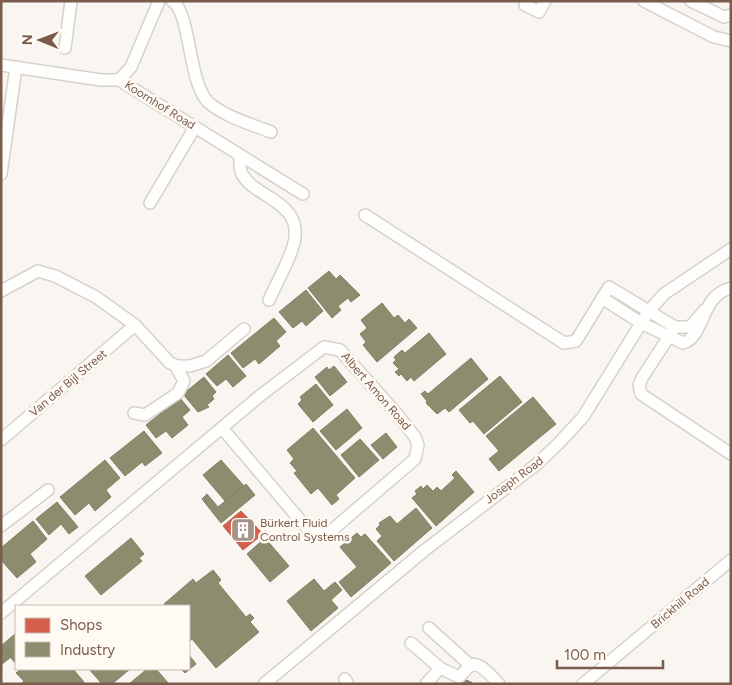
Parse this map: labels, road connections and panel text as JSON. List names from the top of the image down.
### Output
{
  "streets": {
    "street": [
      "Koornhof Road",
      "Van der Bijl Street",
      "Albert Amon Road",
      "Joseph Road",
      "Brickhill Road"
    ]
  },
  "places": {
    "building": ["Bürkert Fluid Control Systems"]
  },
  "legend": ["Shops", "Industry"],
  "scale_bar": "100 m",
  "north": "left"
}
